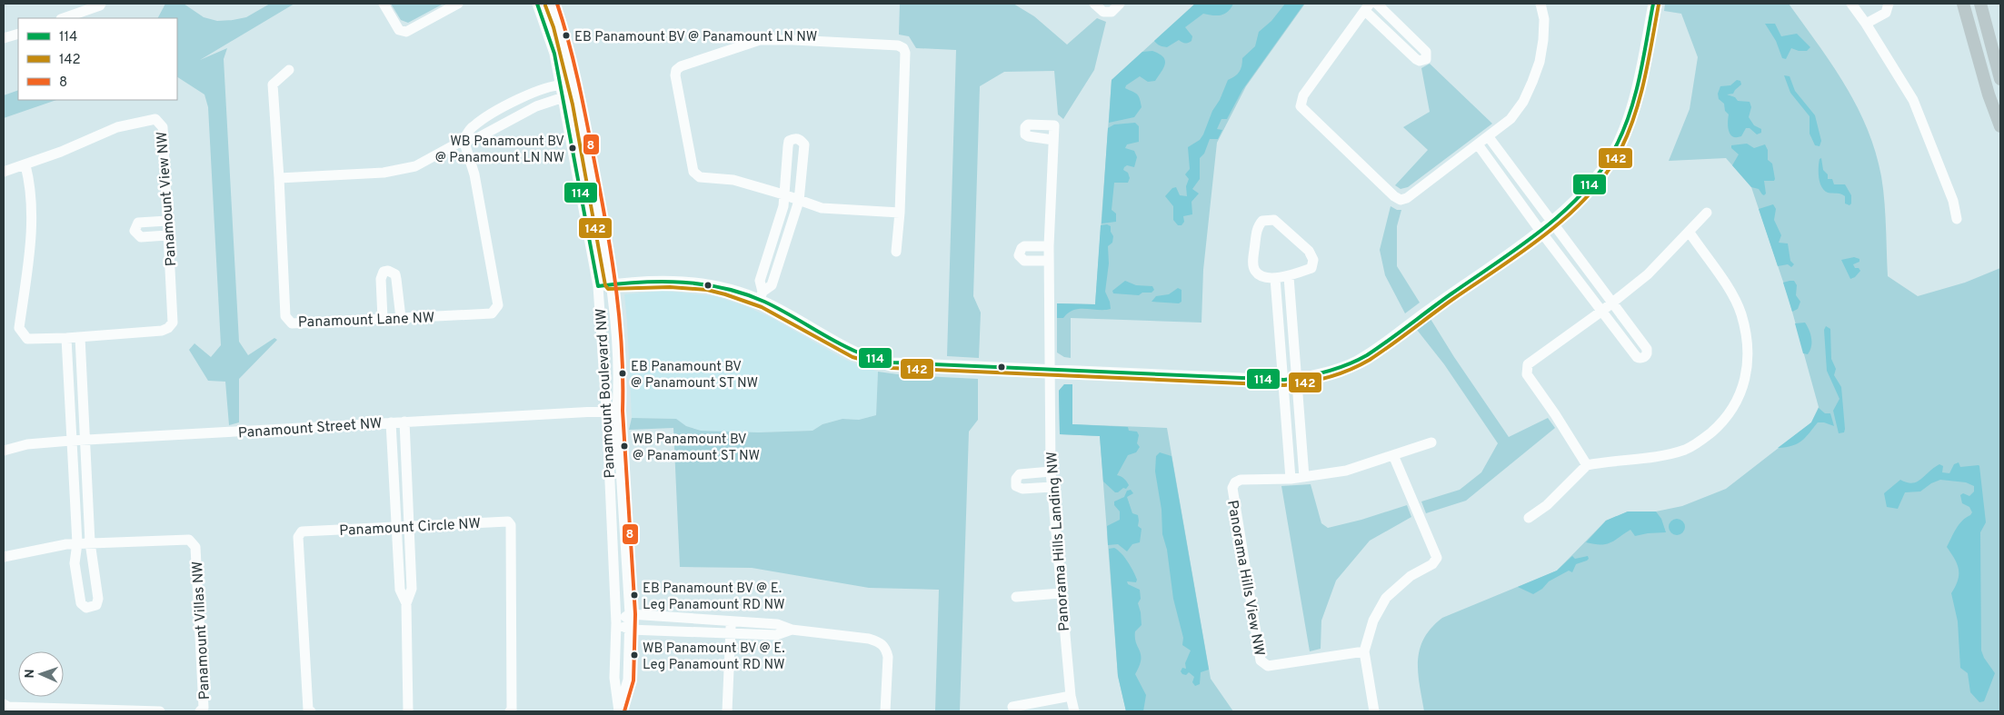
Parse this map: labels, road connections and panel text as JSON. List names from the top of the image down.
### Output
{
  "streets": {
    "street": [
      "Panamount View NW",
      "Panamount Lane NW",
      "Panamount Boulevard NW",
      "Panamount Street NW",
      "Panamount Circle NW",
      "Panorama Hills Landing NW",
      "Panorama Hills View NW",
      "Panamount Villas NW"
    ]
  },
  "crossings": [
    ["Panamount Boulevard NW", "Panamount Street NW"]
  ],
  "places": [
    "EB Panamount BV @ Panamount LN NW",
    "WB Panamount BV @ Panamount LN NW",
    "EB Panamount BV @ Panamount ST NW",
    "WB Panamount BV @ Panamount ST NW",
    "EB Panamount BV @ E. Leg Panamount RD NW",
    "WB Panamount BV @ E. Leg Panamount RD NW"
  ],
  "lines": ["transit line 114", "transit line 8", "transit line 142"],
  "legend": ["114", "142", "8"],
  "north": "left"
}
